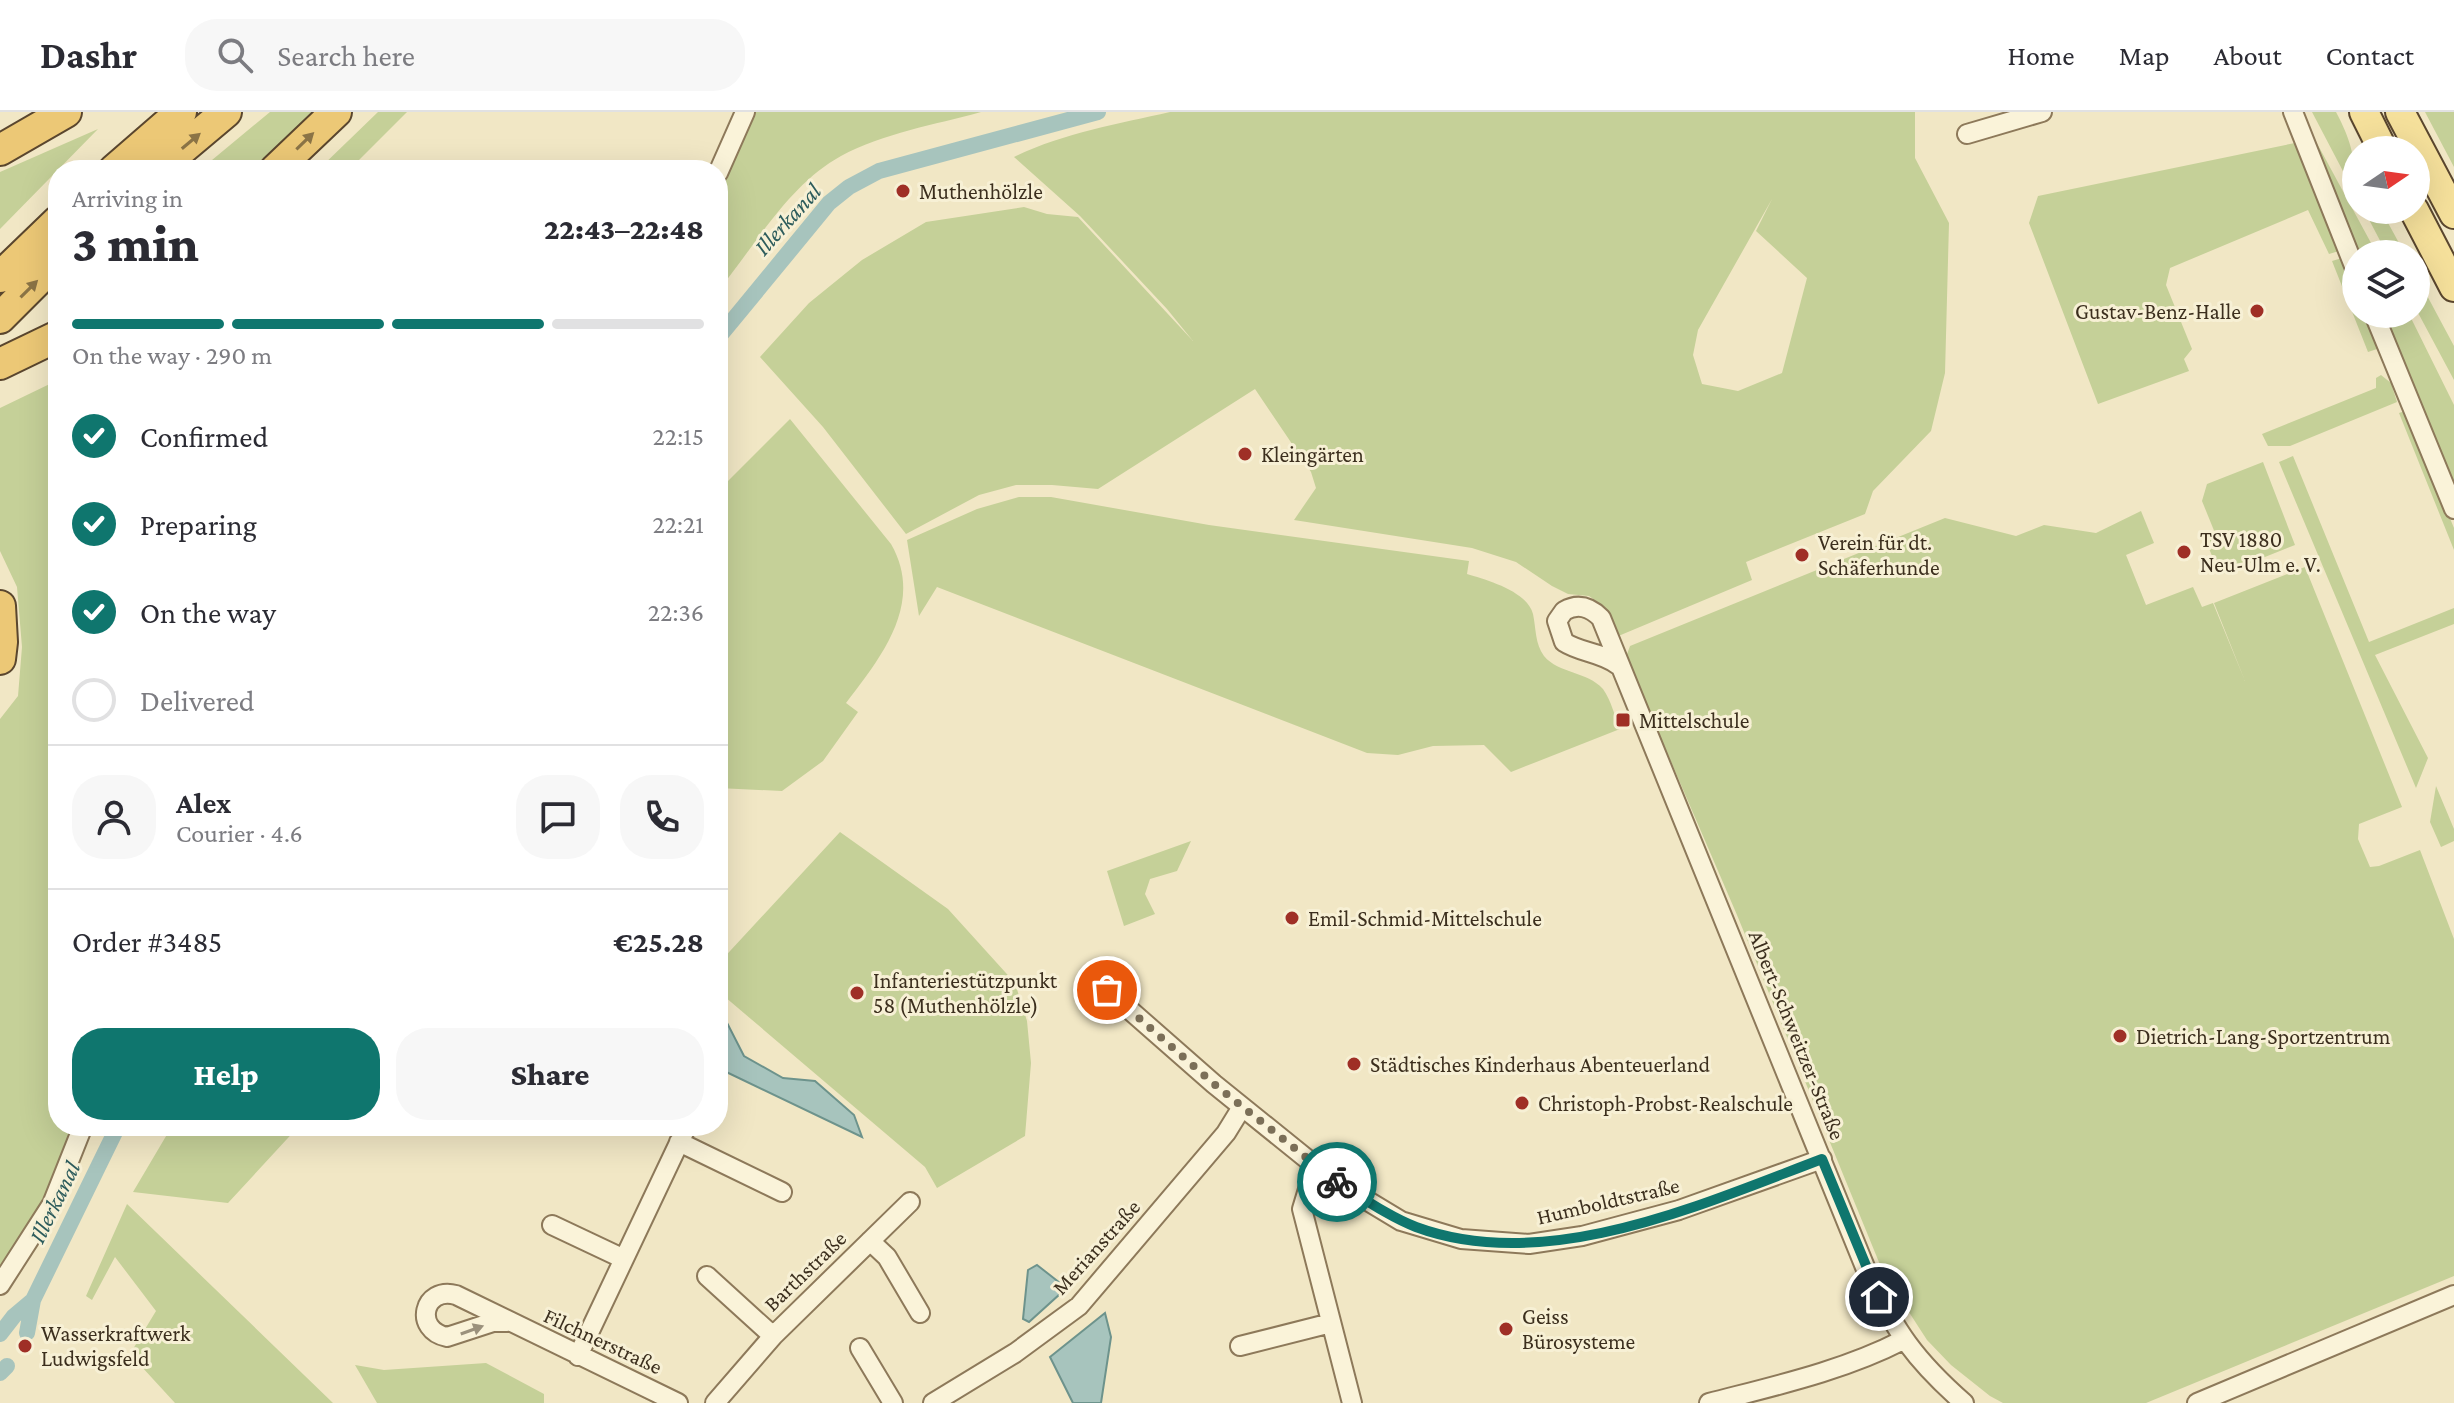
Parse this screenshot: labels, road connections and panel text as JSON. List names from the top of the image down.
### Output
{
  "streets": {
    "street": [
      "Albert-Schweitzer-Straße",
      "Humboldtstraße",
      "Merianstraße",
      "Barthstraße",
      "Filchnerstraße"
    ]
  },
  "crossings": [
    ["Albert-Schweitzer-Straße", "Humboldtstraße"],
    ["Humboldtstraße", "Merianstraße"]
  ],
  "water": ["Illerkanal"],
  "places": {
    "other": [
      "Muthenhölzle",
      "Gustav-Benz-Halle",
      "Kleingärten",
      "TSV 1880 Neu-Ulm e. V.",
      "Verein für dt. Schäferhunde",
      "Emil-Schmid-Mittelschule",
      "Infanteriestützpunkt 58 (Muthenhölzle)",
      "Dietrich-Lang-Sportzentrum",
      "Städtisches Kinderhaus Abenteuerland",
      "Christoph-Probst-Realschule",
      "Geiss Bürosysteme",
      "Wasserkraftwerk Ludwigsfeld"
    ],
    "transit": ["Mittelschule"]
  },
  "north": "right",
  "page": {
    "header": "Dashr",
    "search": "Search here",
    "nav": [
      "Home",
      "Map",
      "About",
      "Contact"
    ],
    "heading": ["3 min", "Arriving in", "22:43–22:48"],
    "panel": [
      "Alex",
      "Courier · 4.6",
      "Order #3485",
      "€25.28"
    ],
    "bar": "On the way · 290 m",
    "list": [
      ["Confirmed", "22:15"],
      ["Preparing", "22:21"],
      ["On the way", "22:36"],
      "Delivered"
    ],
    "buttons": ["Help", "Share"]
  }
}
